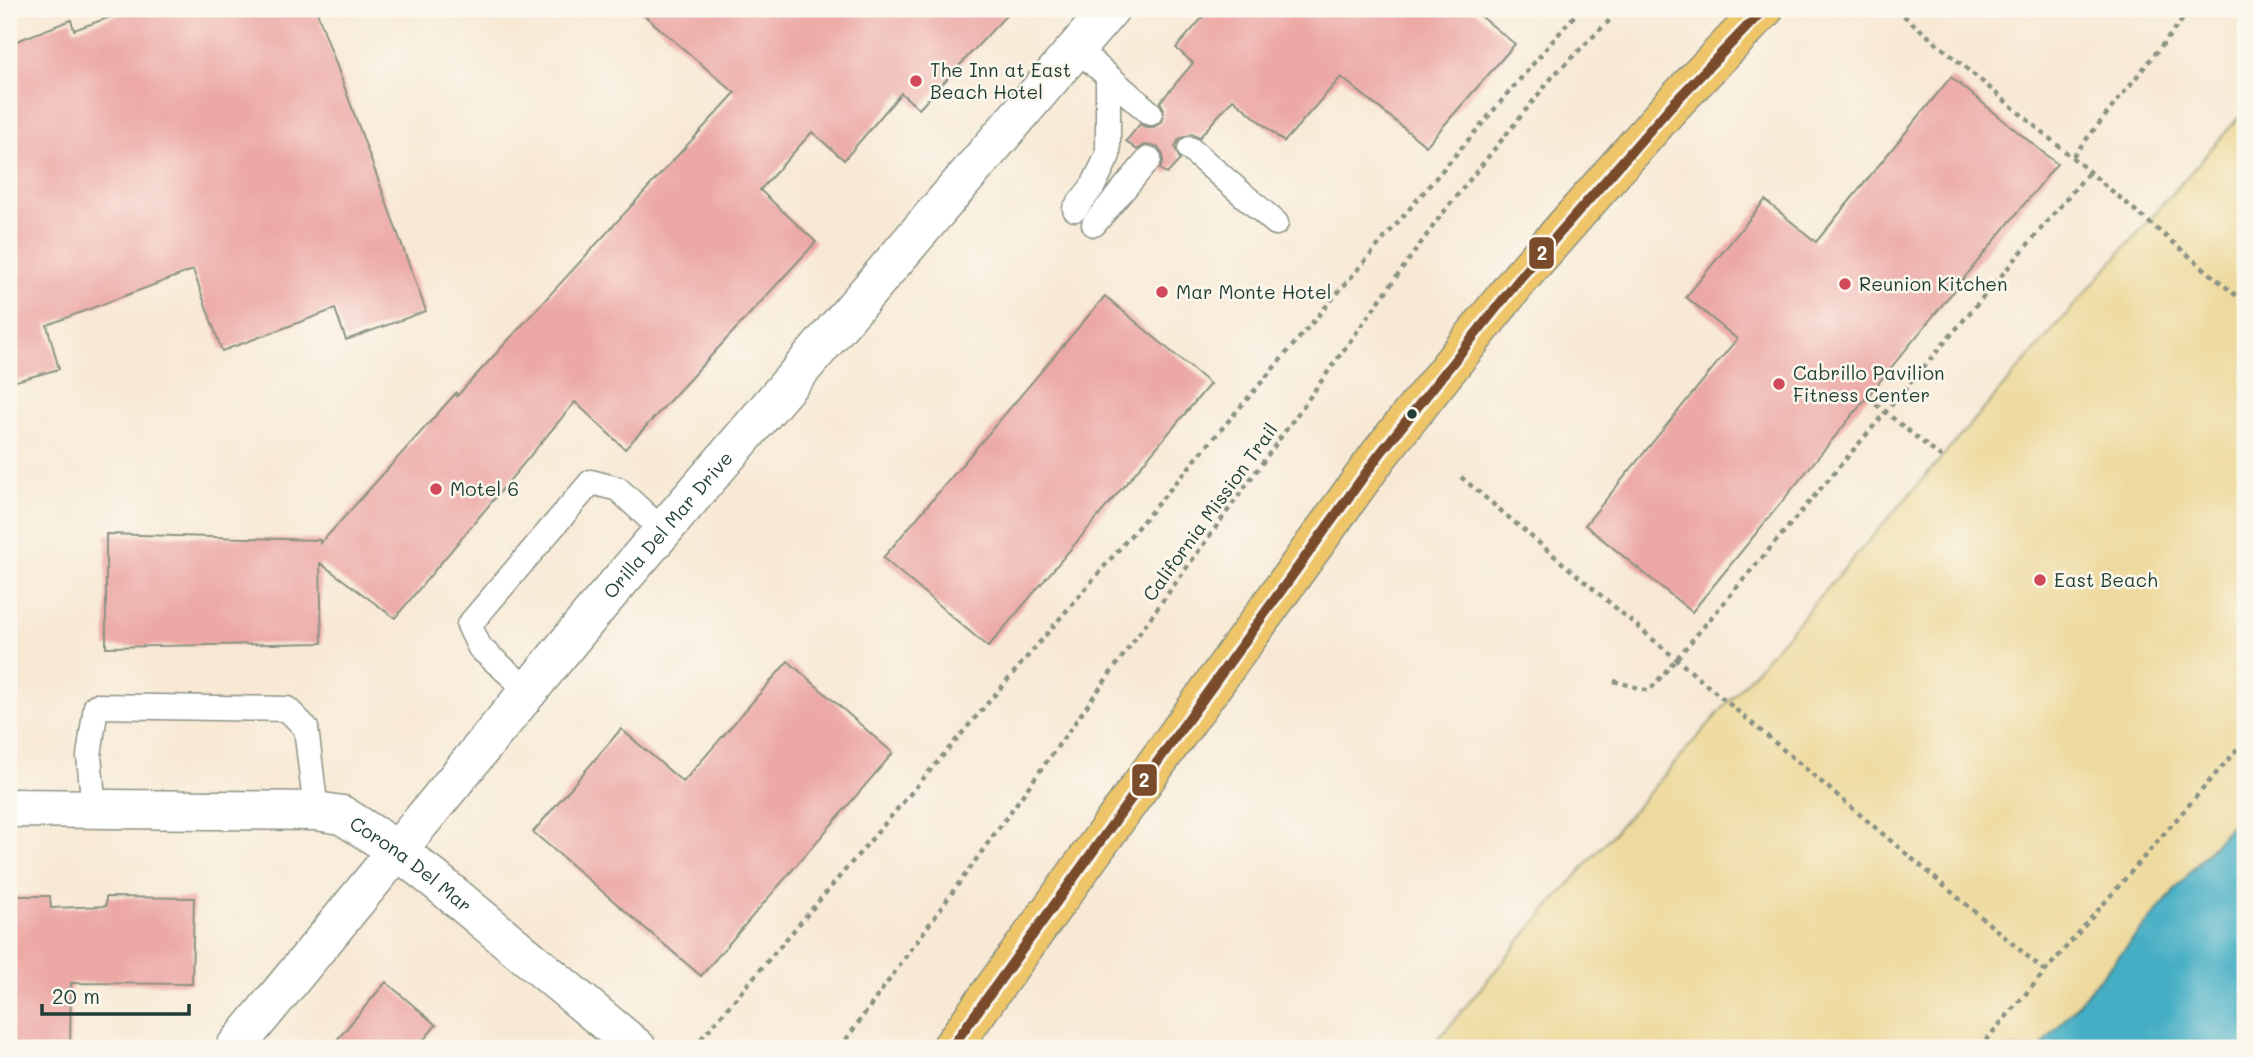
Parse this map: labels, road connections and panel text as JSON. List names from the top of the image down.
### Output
{
  "streets": {
    "street": ["Orilla Del Mar Drive", "Corona Del Mar"],
    "path": ["California Mission Trail"]
  },
  "crossings": [
    ["Orilla Del Mar Drive", "Corona Del Mar"]
  ],
  "places": [
    "The Inn at East Beach Hotel",
    "Reunion Kitchen",
    "Mar Monte Hotel",
    "Cabrillo Pavilion Fitness Center",
    "Motel 6",
    "East Beach"
  ],
  "lines": ["transit line 2"],
  "scale_bar": "20 m"
}
